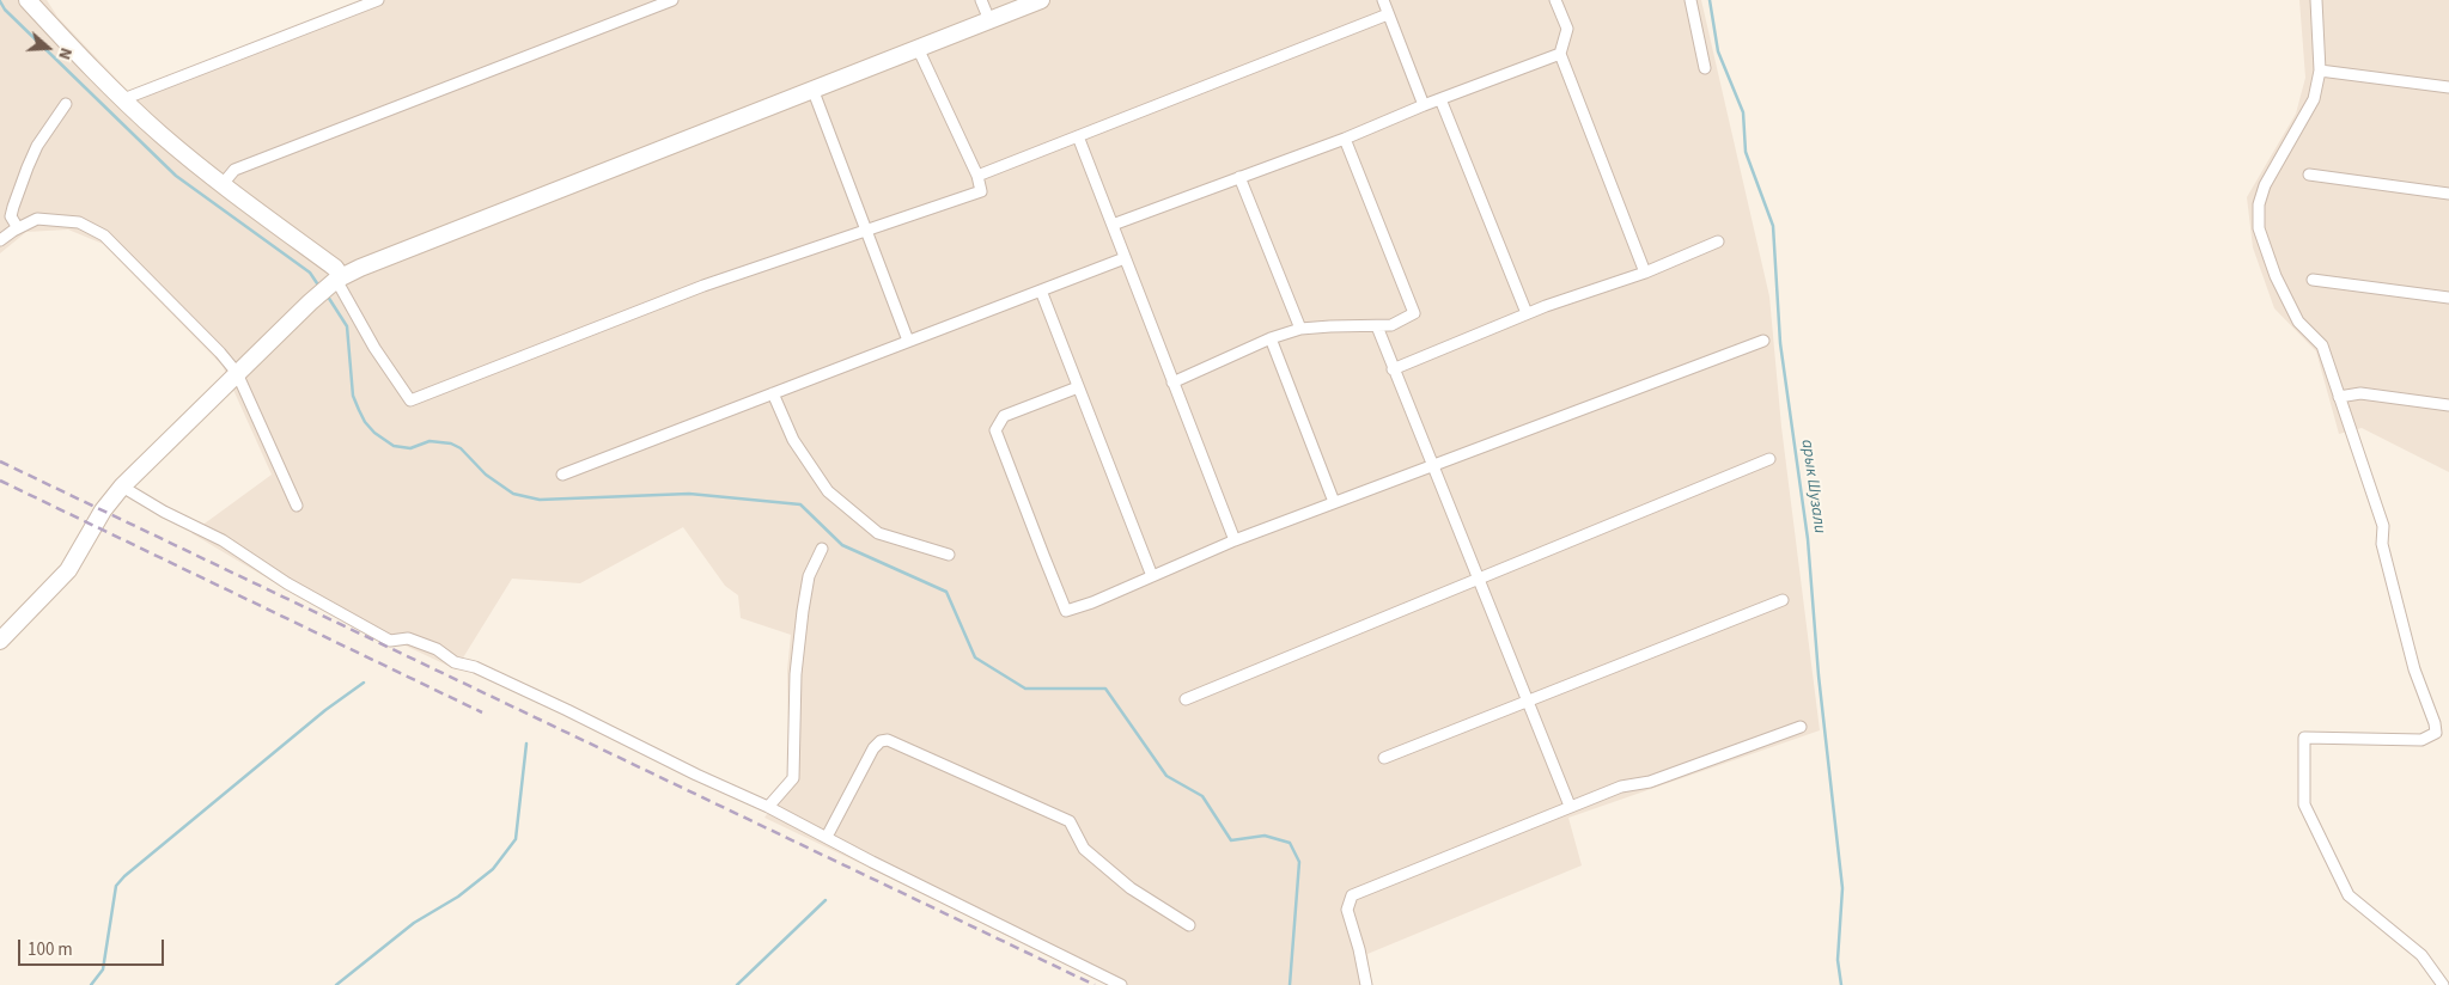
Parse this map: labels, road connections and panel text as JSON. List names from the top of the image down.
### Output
{
  "water": ["арык Шузали"],
  "scale_bar": "100 m",
  "north": "right"
}
